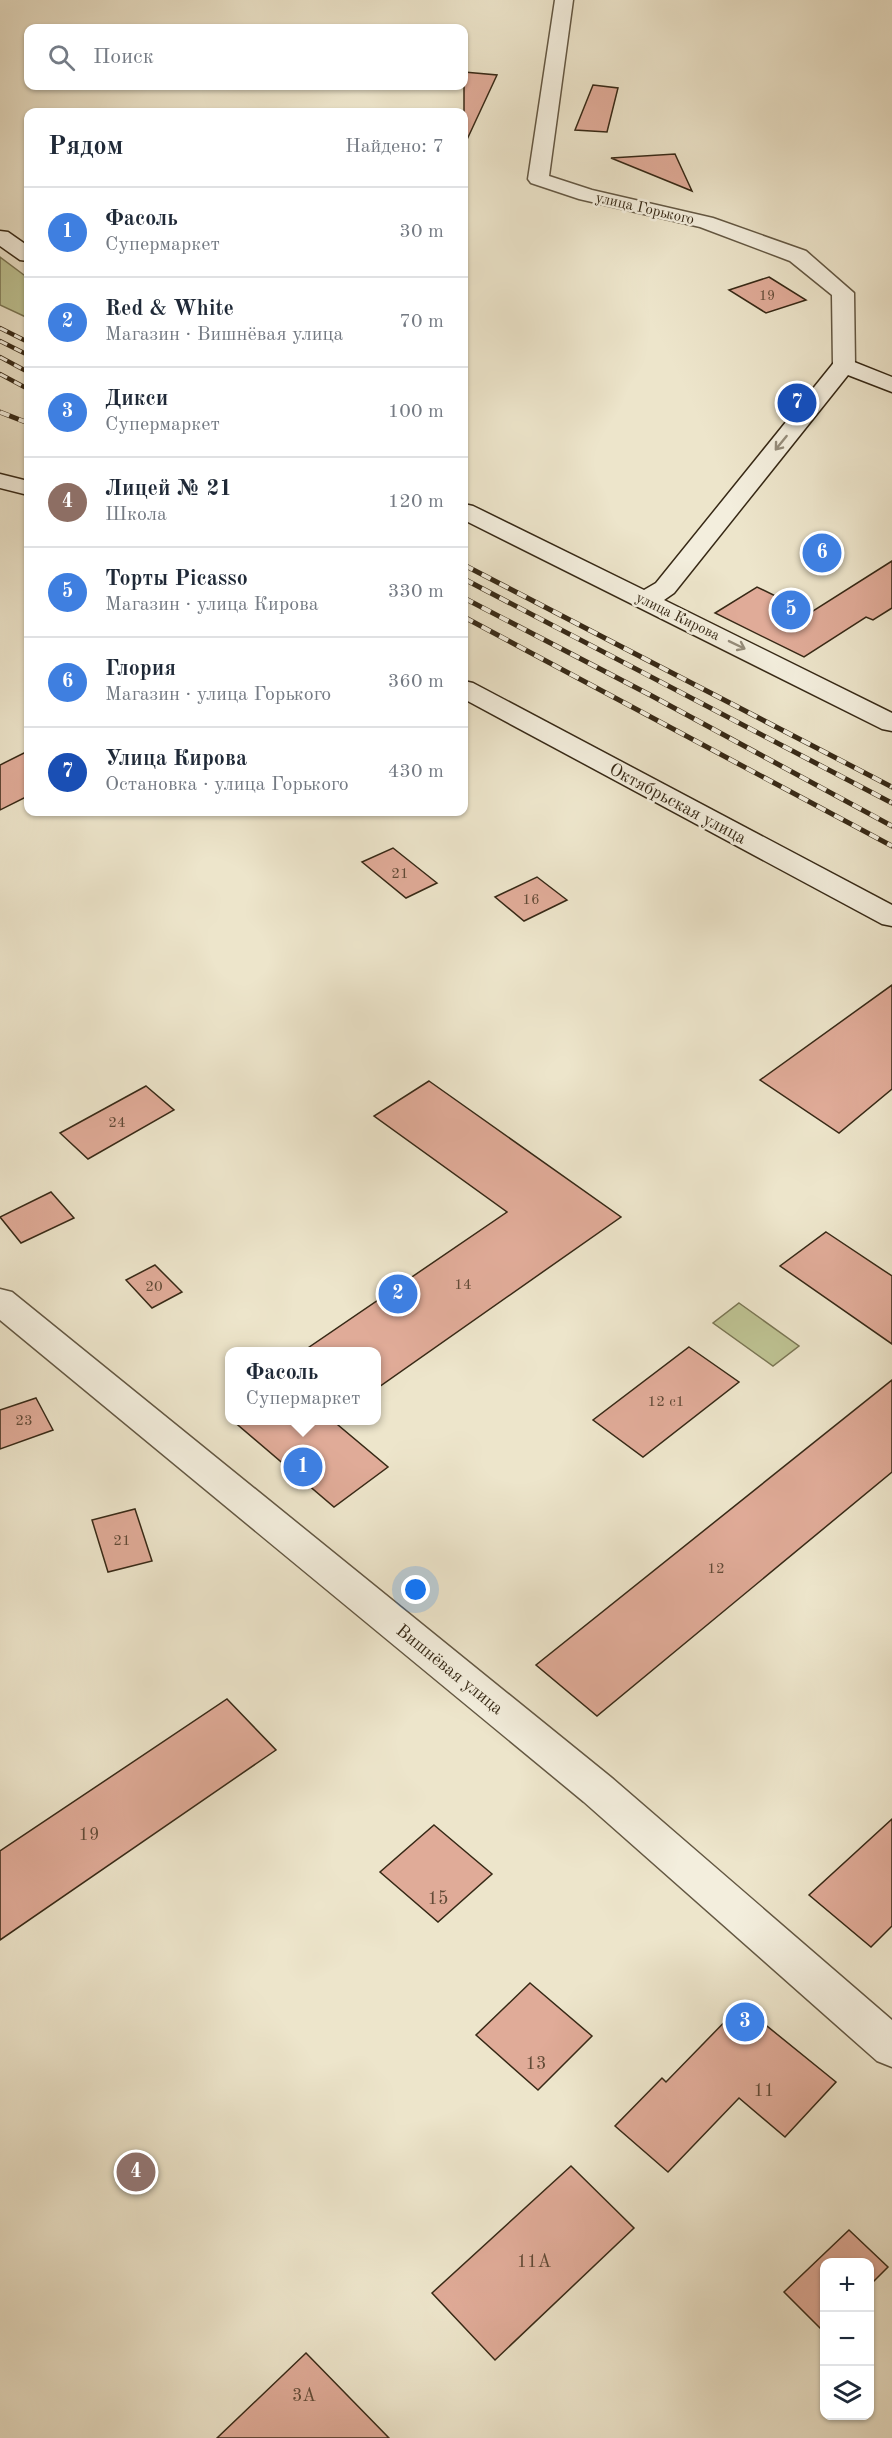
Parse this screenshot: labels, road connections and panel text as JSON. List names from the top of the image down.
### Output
{
  "streets": {
    "street": [
      "улица Горького",
      "улица Кирова",
      "Октябрьская улица",
      "Вишнёвая улица"
    ]
  },
  "one_way": ["улица Кирова"],
  "house_numbers": [
    "19",
    "21",
    "16",
    "24",
    "14",
    "20",
    "12 с1",
    "23",
    "21",
    "12",
    "19",
    "15",
    "13",
    "11",
    "11А",
    "3А"
  ],
  "page": {
    "search": "Поиск",
    "heading": ["Рядом", "Найдено: 7"],
    "list": [
      {
        "mark": "1",
        "name": "Фасоль",
        "note": "Супермаркет",
        "value": "30 m"
      },
      {
        "mark": "2",
        "name": "Red & White",
        "note": "Магазин · Вишнёвая улица",
        "value": "70 m"
      },
      {
        "mark": "3",
        "name": "Дикси",
        "note": "Супермаркет",
        "value": "100 m"
      },
      {
        "mark": "4",
        "name": "Лицей № 21",
        "note": "Школа",
        "value": "120 m"
      },
      {
        "mark": "5",
        "name": "Торты Picasso",
        "note": "Магазин · улица Кирова",
        "value": "330 m"
      },
      {
        "mark": "6",
        "name": "Глория",
        "note": "Магазин · улица Горького",
        "value": "360 m"
      },
      {
        "mark": "7",
        "name": "Улица Кирова",
        "note": "Остановка · улица Горького",
        "value": "430 m"
      }
    ],
    "pins": [
      "7",
      "6",
      "5",
      "2",
      "1",
      "3",
      "4"
    ],
    "popup": ["Фасоль", "Супермаркет"],
    "map_buttons": ["+", "−"]
  }
}
